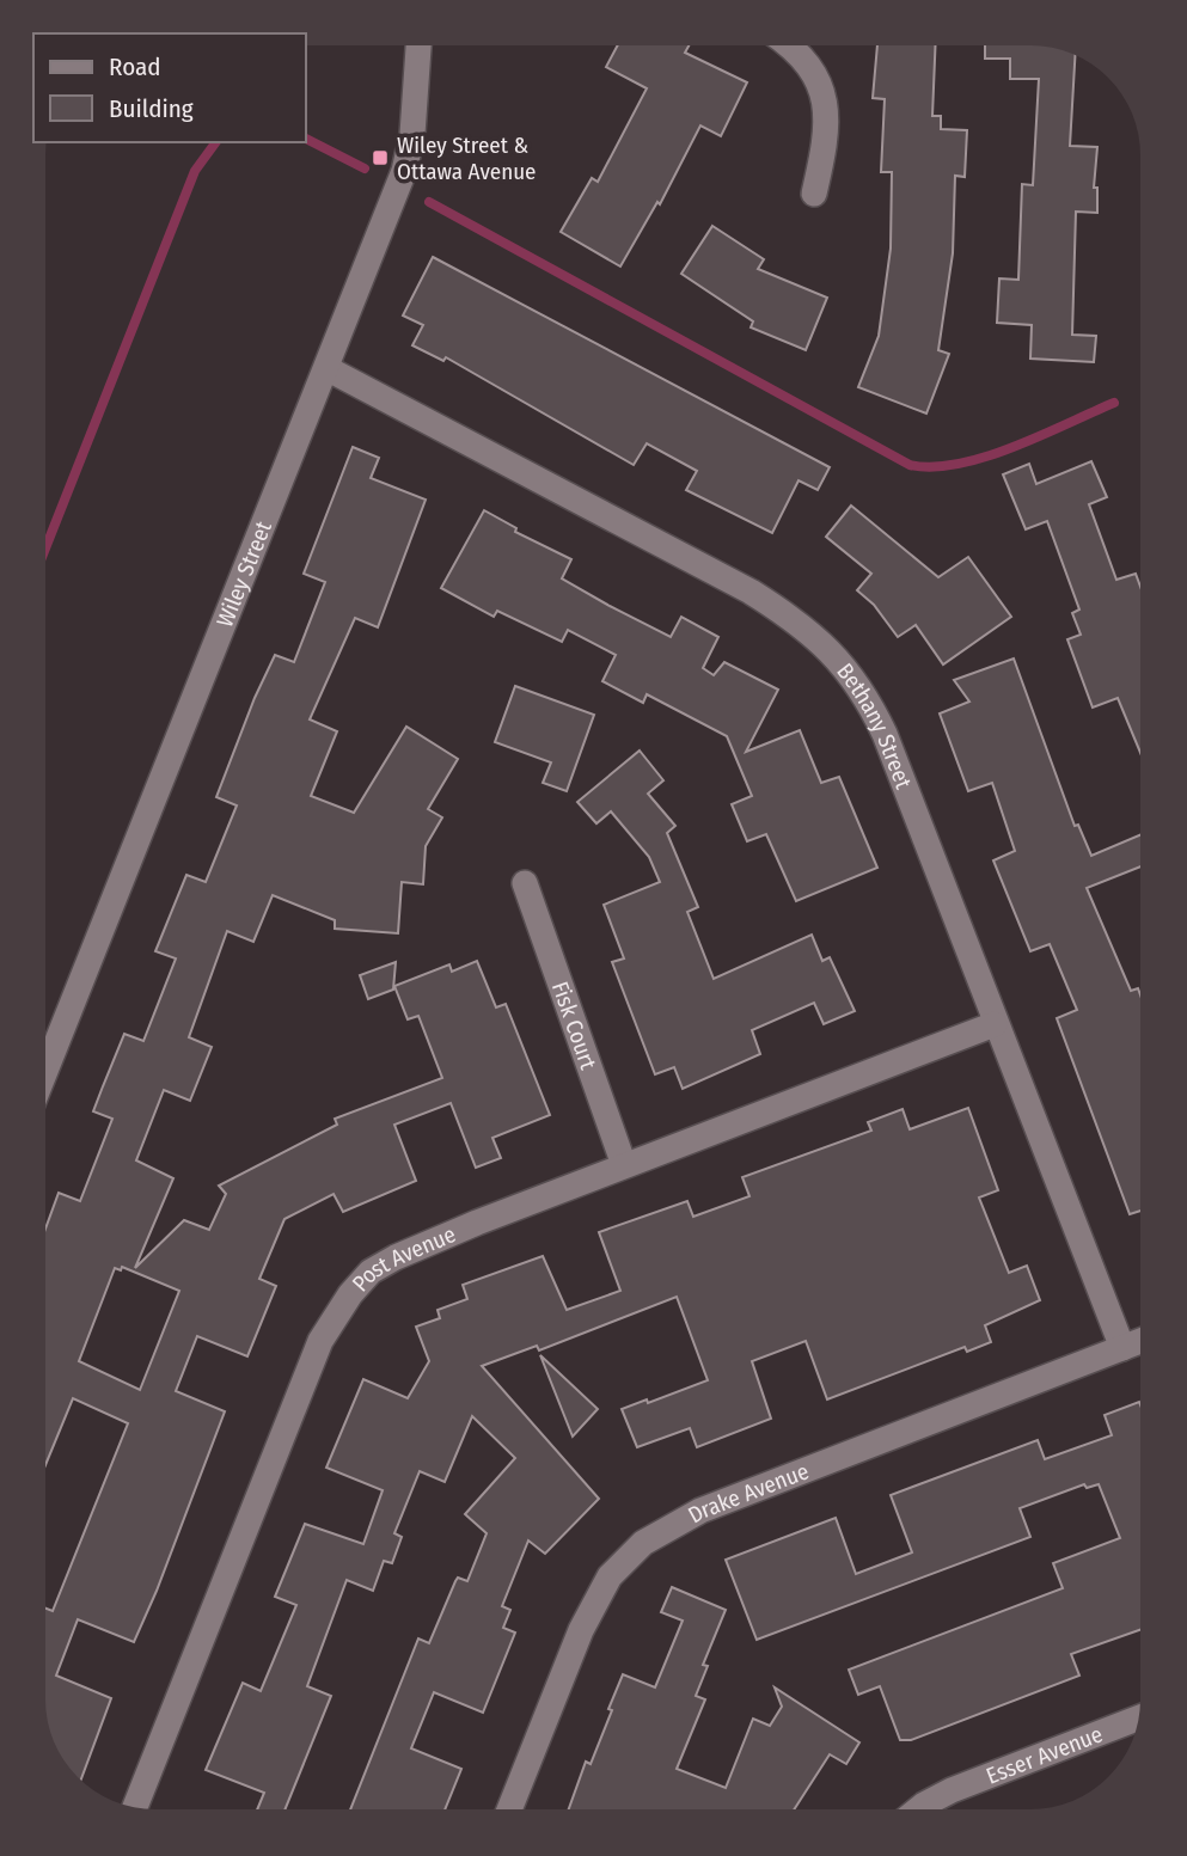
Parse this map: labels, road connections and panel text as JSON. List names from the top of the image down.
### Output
{
  "streets": {
    "street": [
      "Wiley Street",
      "Bethany Street",
      "Fisk Court",
      "Post Avenue",
      "Drake Avenue",
      "Esser Avenue"
    ]
  },
  "crossings": [
    ["Wiley Street", "Bethany Street"],
    ["Bethany Street", "Post Avenue"],
    ["Bethany Street", "Drake Avenue"],
    ["Fisk Court", "Post Avenue"]
  ],
  "places": {
    "transit": ["Wiley Street & Ottawa Avenue"]
  },
  "legend": ["Road", "Building"]
}
